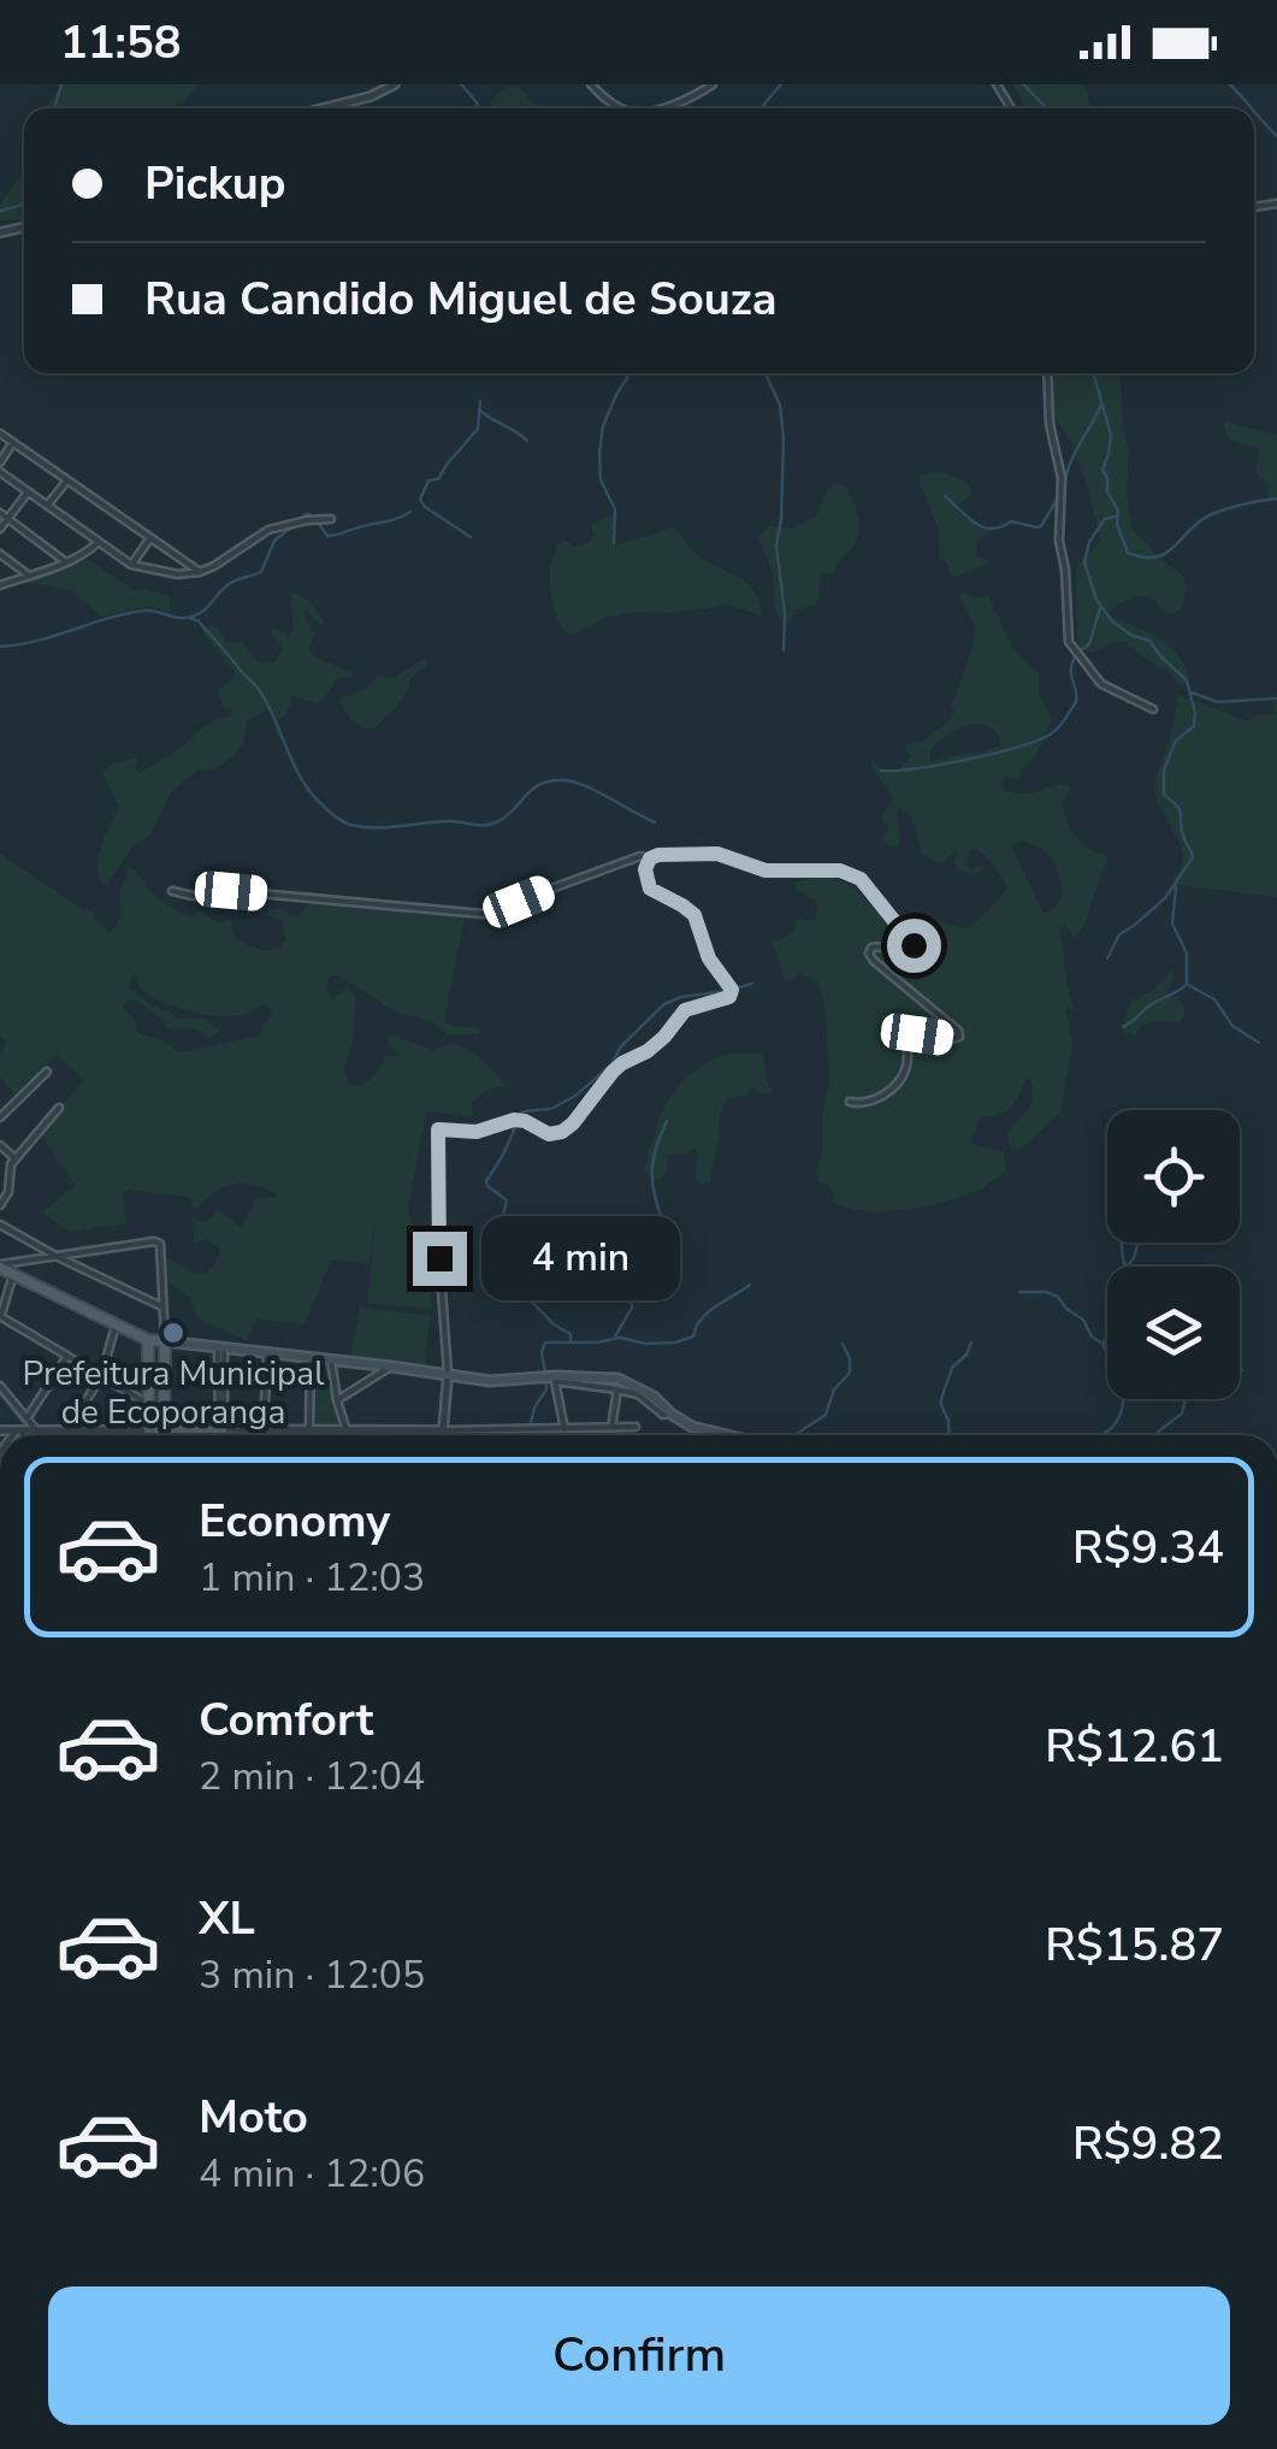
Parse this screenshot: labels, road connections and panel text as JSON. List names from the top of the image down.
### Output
{
  "places": ["Prefeitura Municipal de Ecoporanga"],
  "page": {
    "status": "11:58",
    "banner": ["Pickup", "Rua Candido Miguel de Souza"],
    "bubble": "4 min",
    "list": [
      {
        "name": "Economy",
        "note": "1 min · 12:03",
        "value": "R$9.34"
      },
      {
        "name": "Comfort",
        "note": "2 min · 12:04",
        "value": "R$12.61"
      },
      {
        "name": "XL",
        "note": "3 min · 12:05",
        "value": "R$15.87"
      },
      {
        "name": "Moto",
        "note": "4 min · 12:06",
        "value": "R$9.82"
      }
    ],
    "buttons": "Confirm"
  }
}
